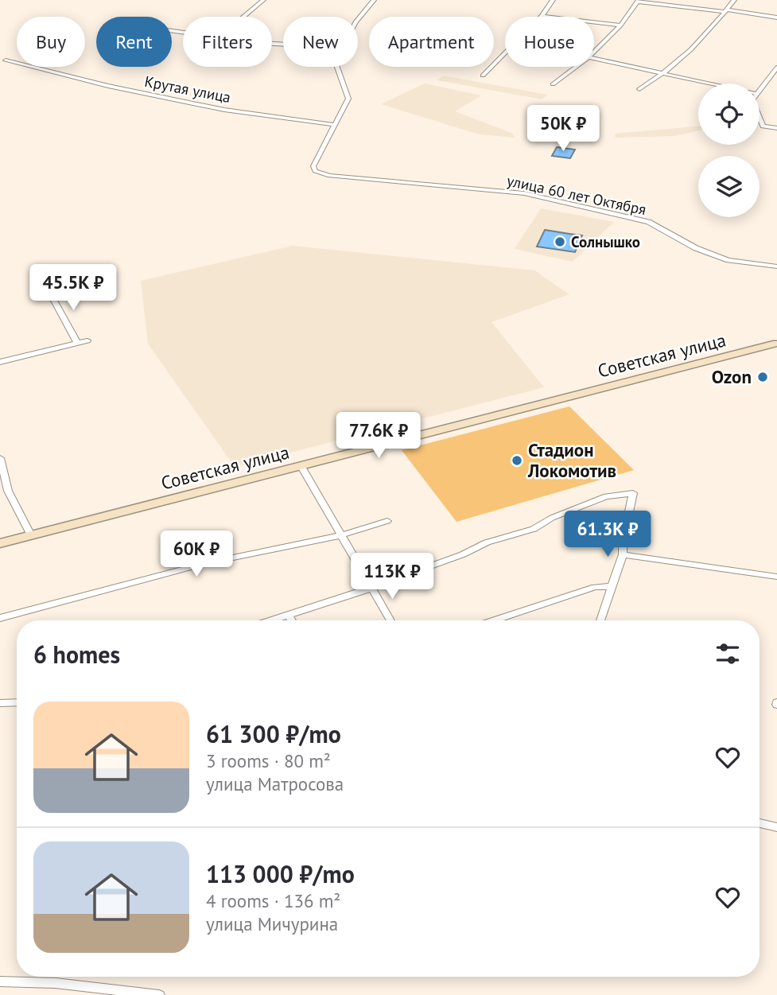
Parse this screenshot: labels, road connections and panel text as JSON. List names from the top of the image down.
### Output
{
  "streets": {
    "main road": ["Советская улица"],
    "street": ["Крутая улица", "улица 60 лет Октября"]
  },
  "crossings": [
    ["Крутая улица", "улица 60 лет Октября"]
  ],
  "places": ["Солнышко", "Ozon", "Стадион Локомотив"],
  "page": {
    "chip": [
      "Buy",
      "Rent",
      "Filters",
      "New",
      "Apartment",
      "House"
    ],
    "price": [
      "50K ₽",
      "45.5K ₽",
      "77.6K ₽",
      "61.3K ₽",
      "60K ₽",
      "113K ₽"
    ],
    "heading": "6 homes",
    "list": [
      {
        "name": "61 300 ₽/mo",
        "note": "3 rooms · 80 m² · улица Матросова"
      },
      {
        "name": "113 000 ₽/mo",
        "note": "4 rooms · 136 m² · улица Мичурина"
      }
    ]
  }
}
